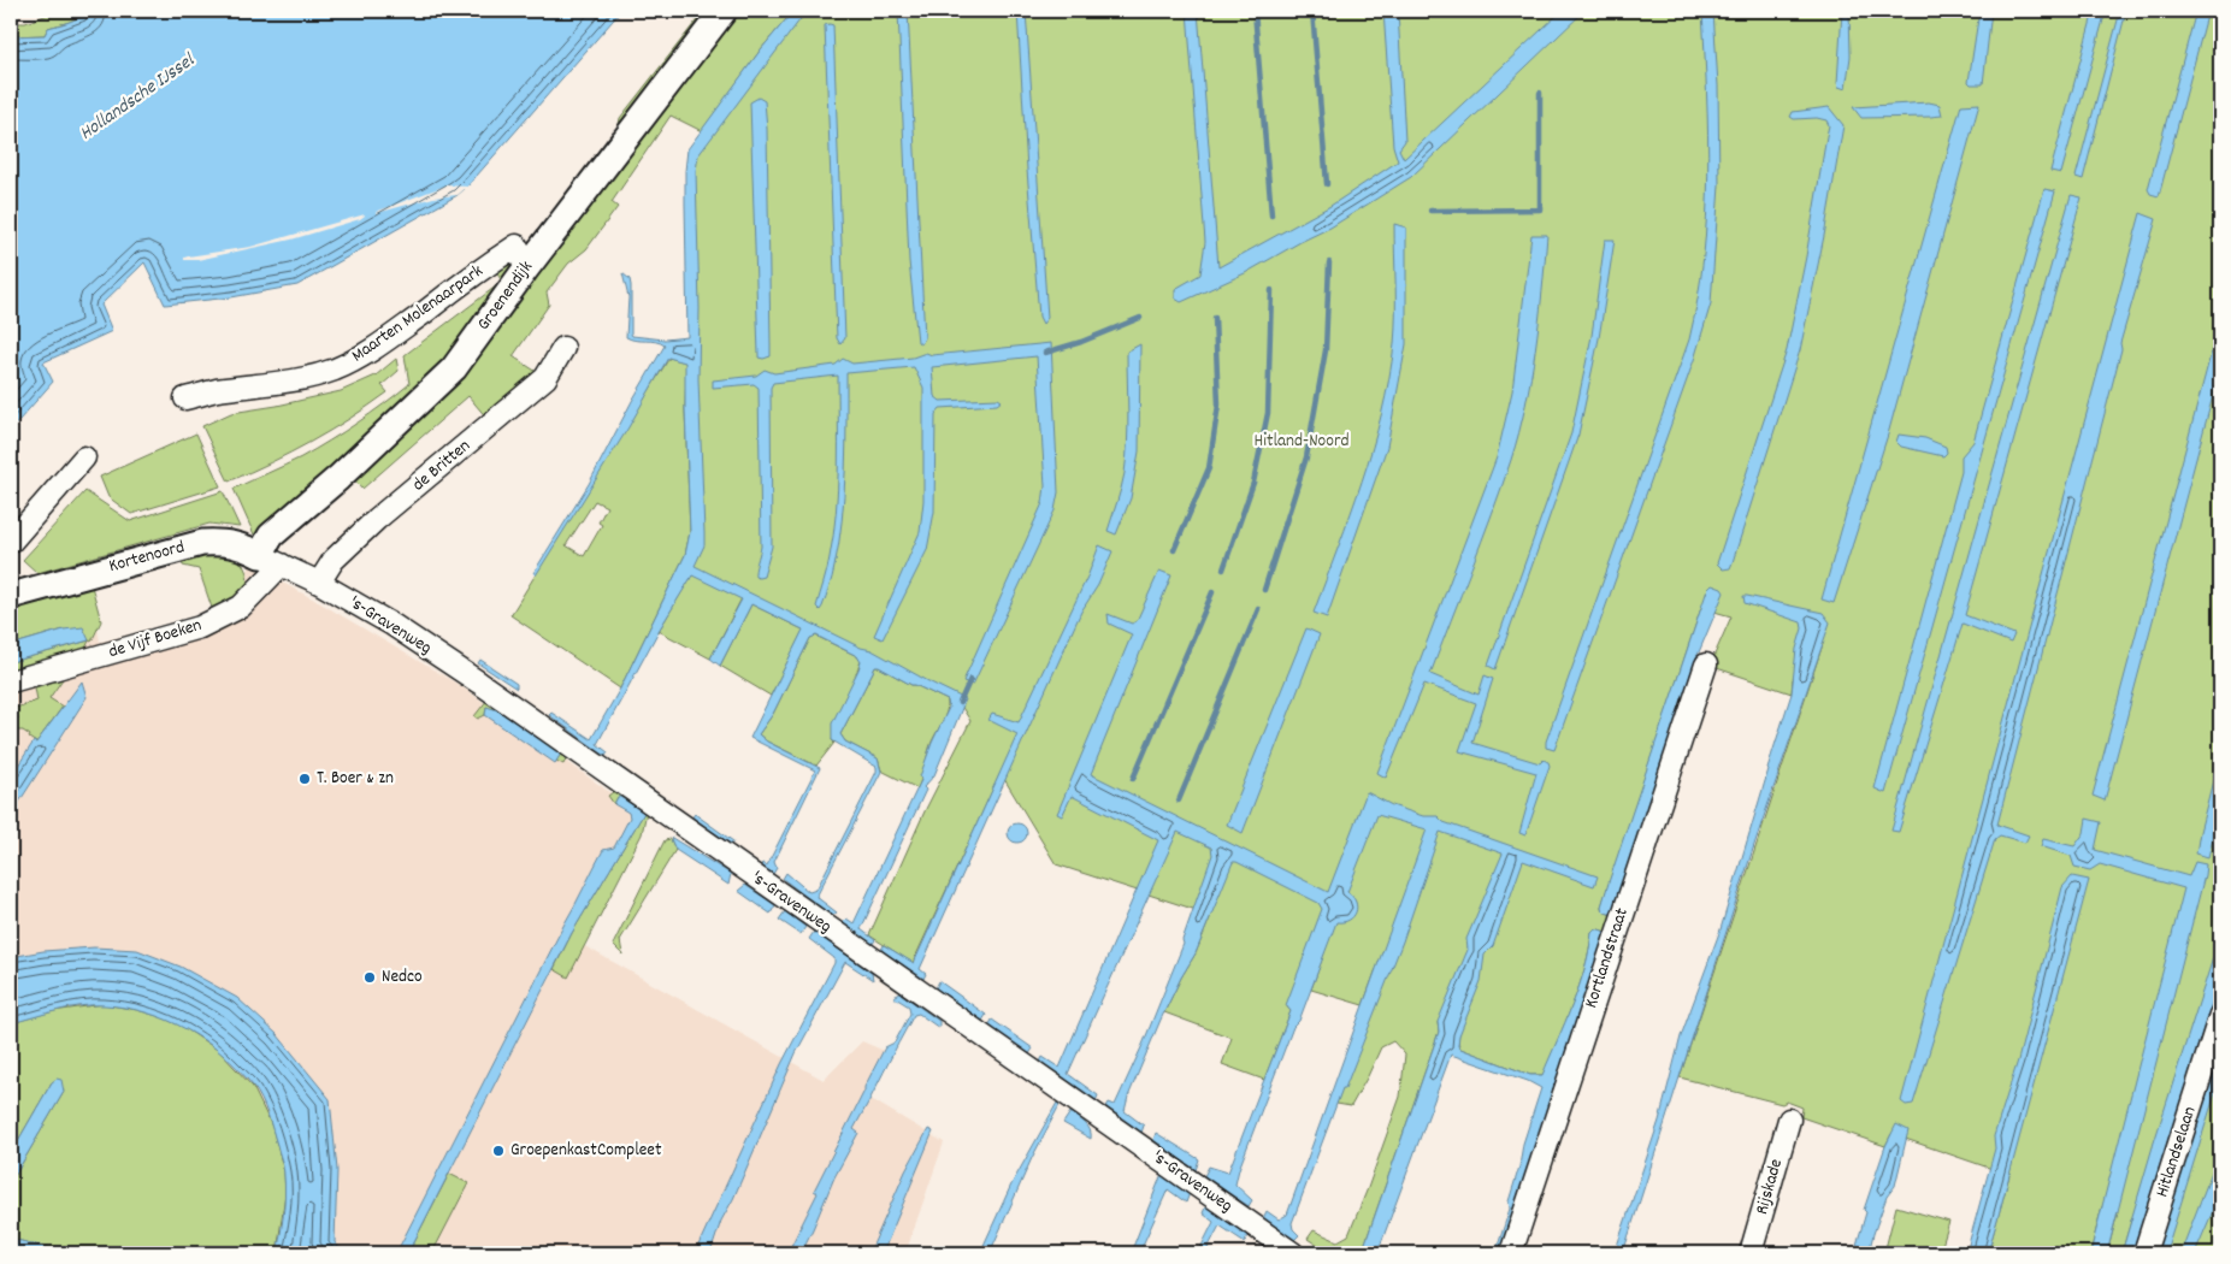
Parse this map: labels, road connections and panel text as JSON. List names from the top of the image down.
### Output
{
  "streets": {
    "street": [
      "Groenendijk",
      "Maarten Molenaarpark",
      "de Britten",
      "Kortenoord",
      "'s-Gravenweg",
      "de Vijf Boeken",
      "Kortlandstraat",
      "Hitlandselaan",
      "Rijskade"
    ]
  },
  "crossings": [
    ["Groenendijk", "Maarten Molenaarpark"],
    ["Groenendijk", "Kortenoord"],
    ["Groenendijk", "'s-Gravenweg"],
    ["Groenendijk", "de Vijf Boeken"],
    ["de Britten", "'s-Gravenweg"],
    ["Kortenoord", "'s-Gravenweg"],
    ["Kortenoord", "de Vijf Boeken"],
    ["'s-Gravenweg", "de Vijf Boeken"]
  ],
  "water": ["Hollandsche IJssel"],
  "parks": ["Hitland-Noord"],
  "places": ["T. Boer & zn", "Nedco", "GroepenkastCompleet"]
}
